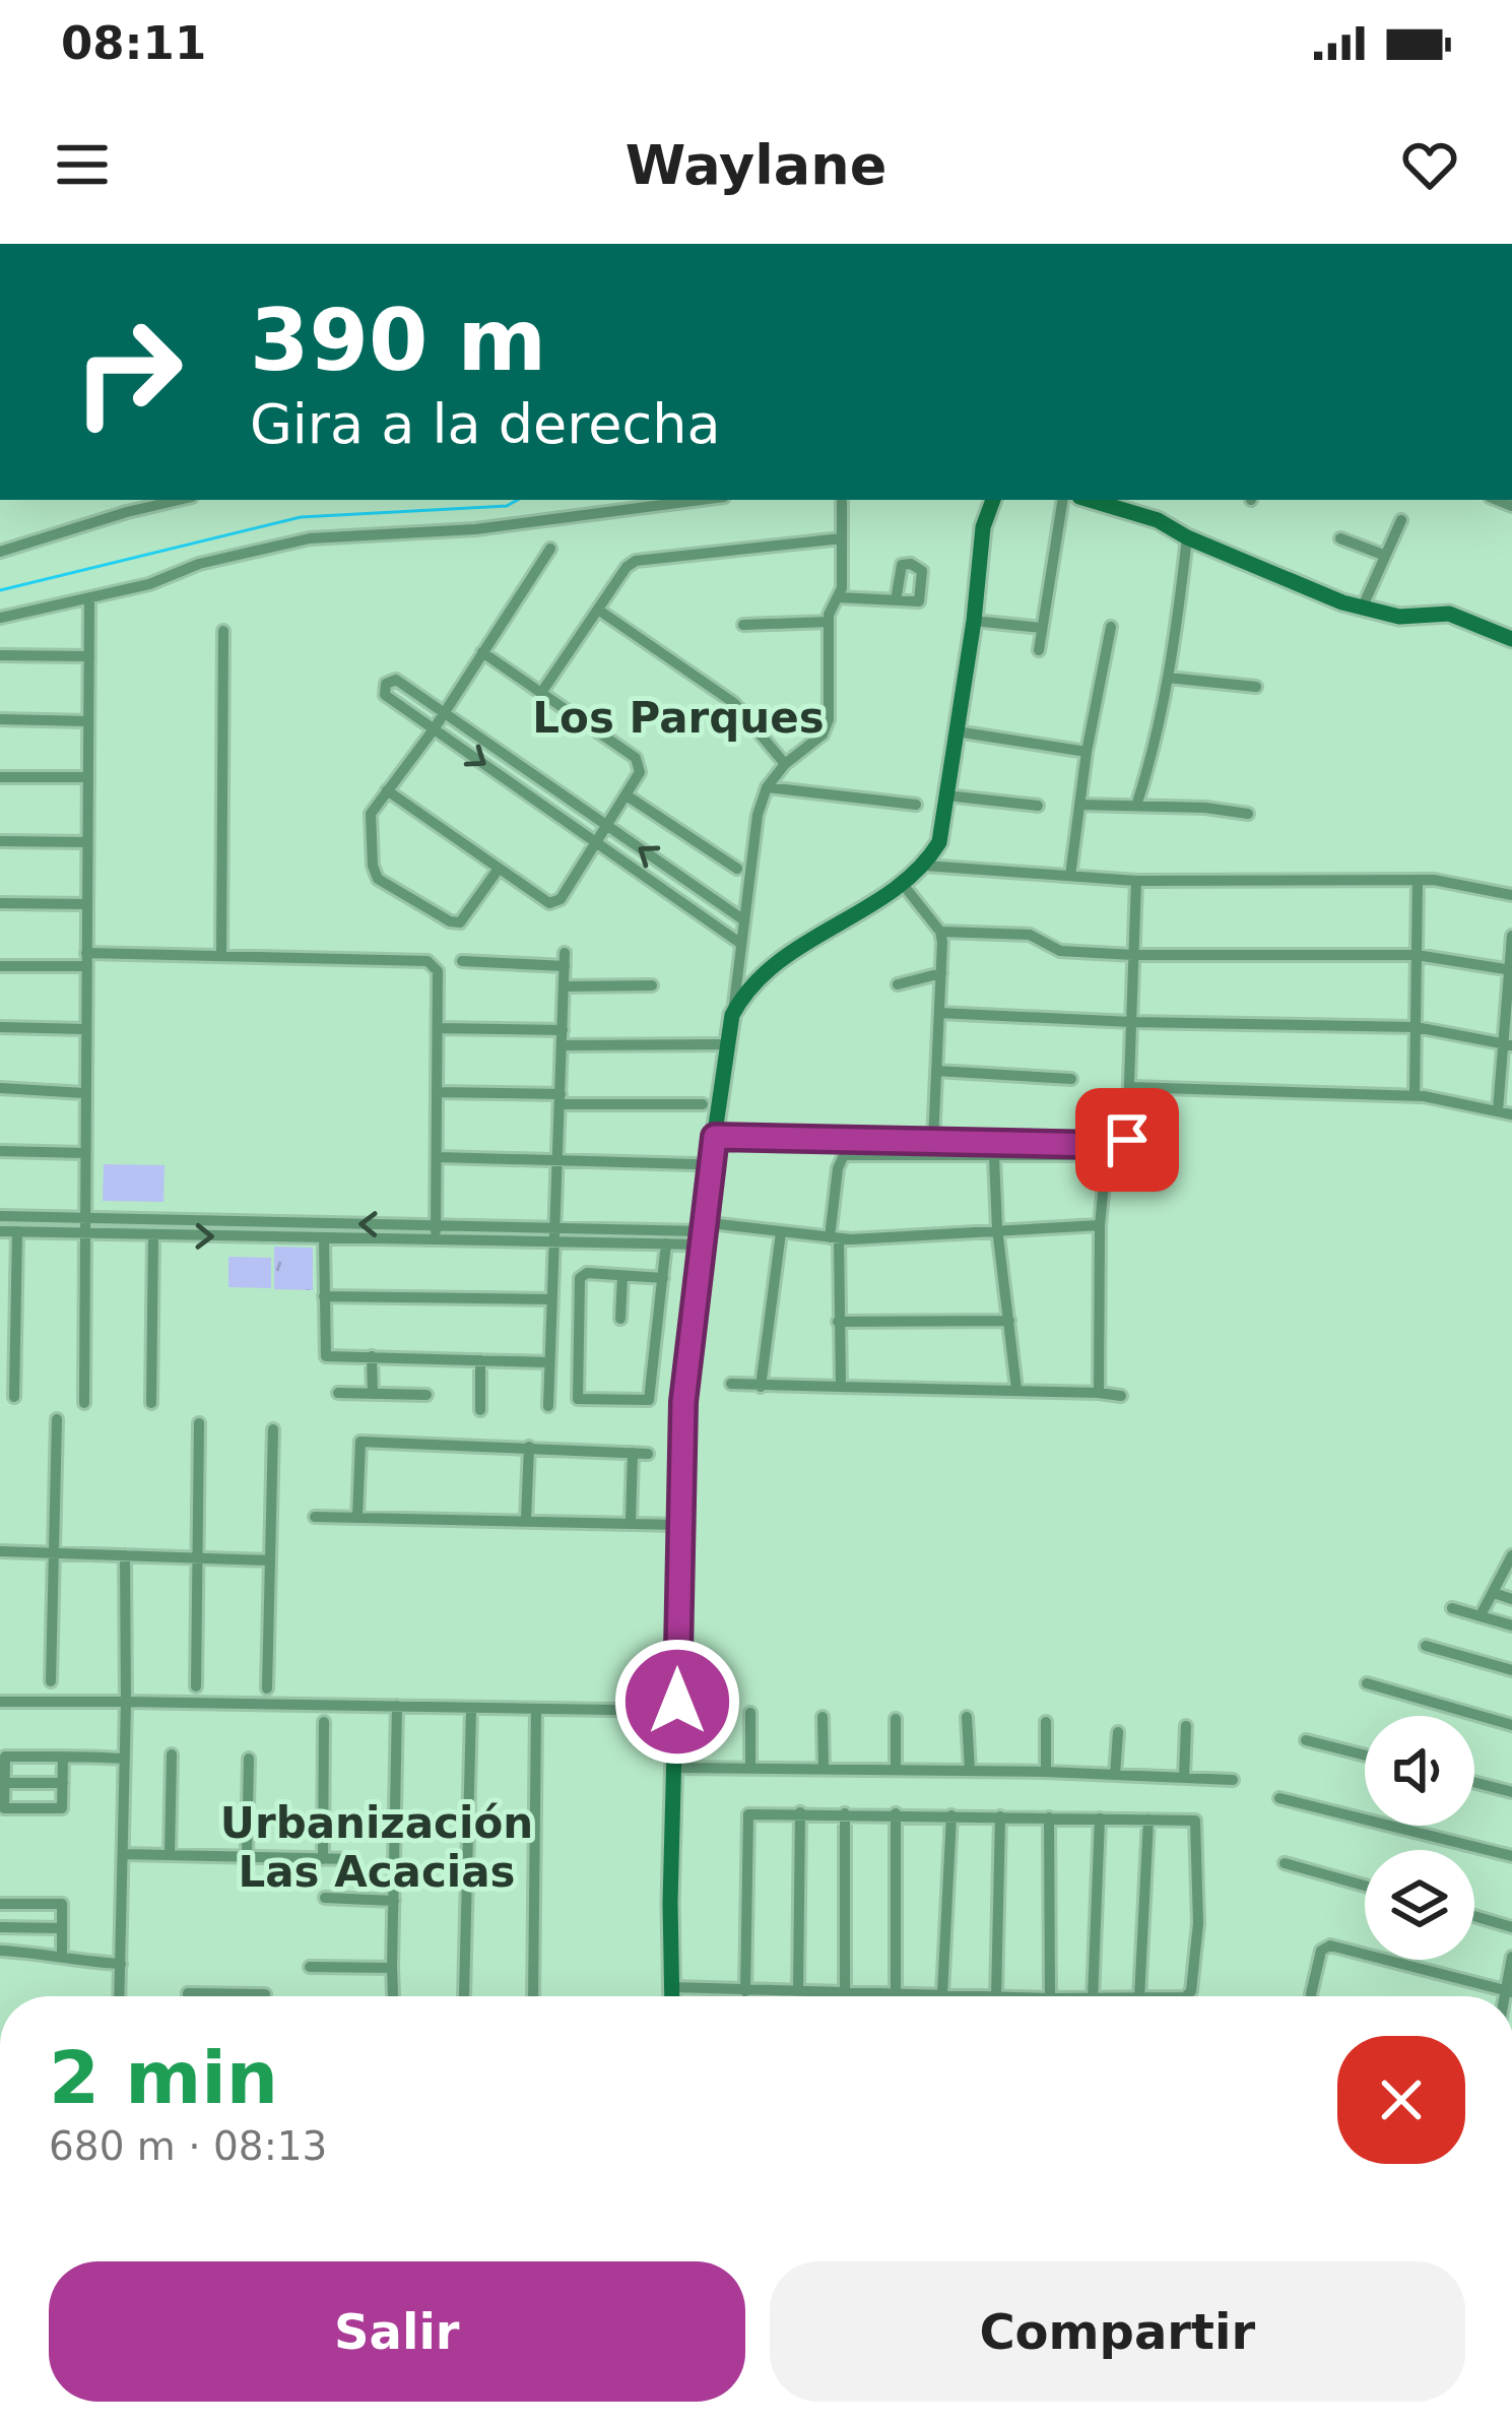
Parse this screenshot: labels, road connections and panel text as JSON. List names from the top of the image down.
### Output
{
  "districts": ["Los Parques", "Urbanización Las Acacias"],
  "page": {
    "status": "08:11",
    "header": "Waylane",
    "turn": ["390 m", "Gira a la derecha"],
    "heading": ["2 min", "680 m · 08:13"],
    "buttons": ["Salir", "Compartir"]
  }
}
